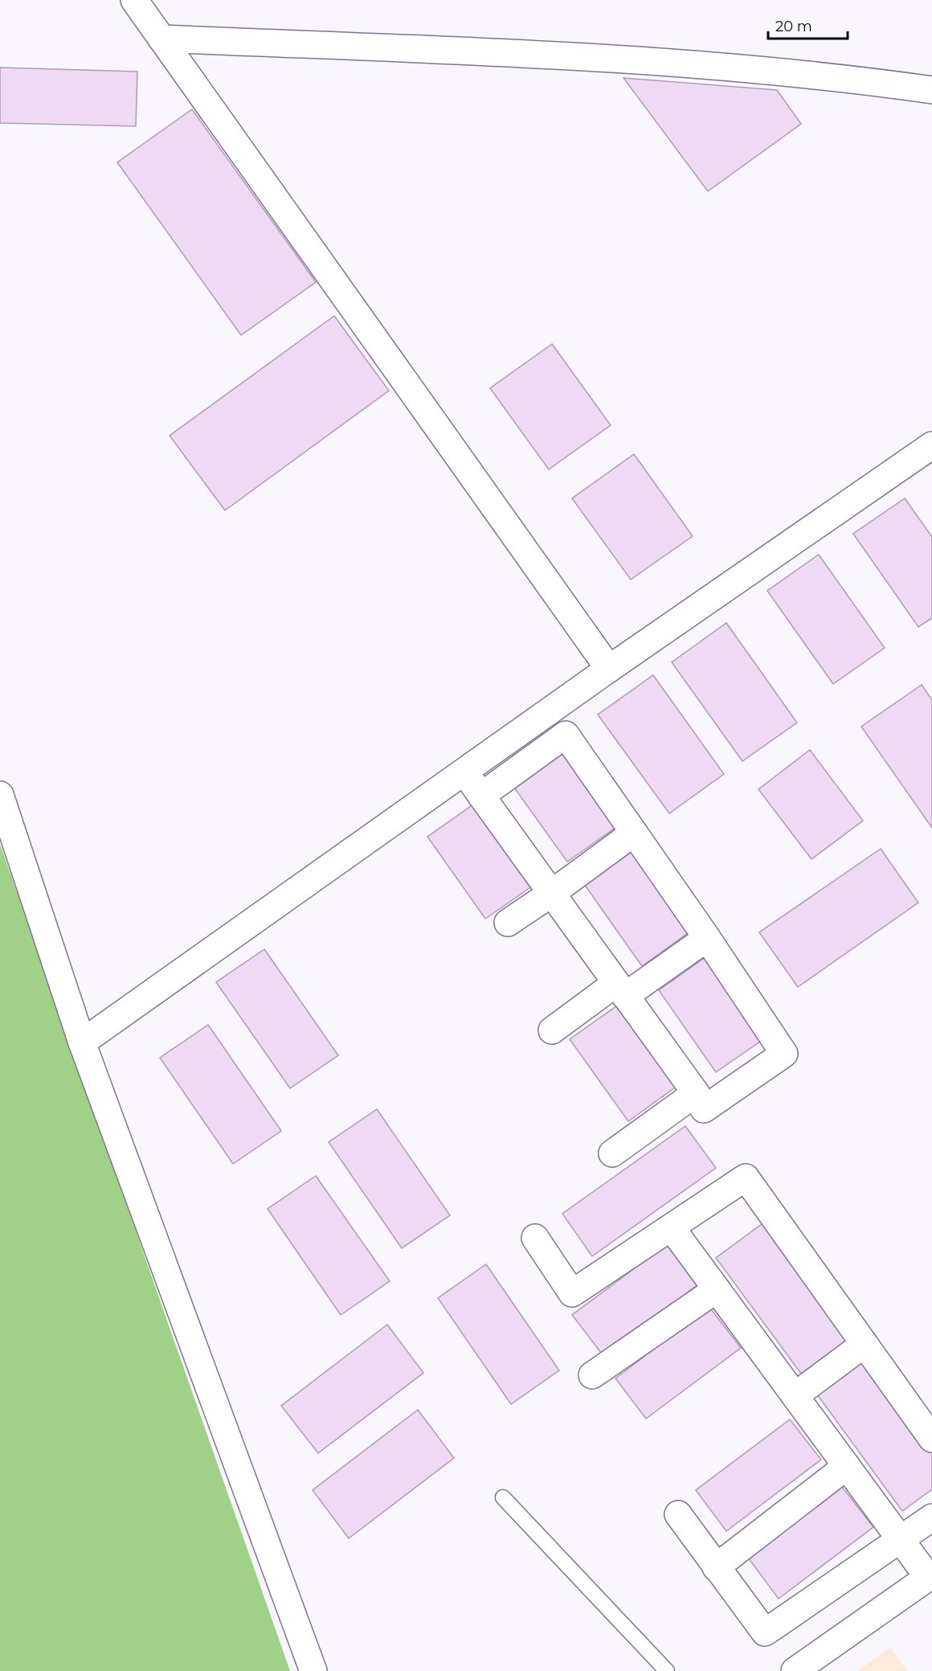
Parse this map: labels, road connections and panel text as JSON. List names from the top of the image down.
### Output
{
  "scale_bar": "20 m"
}
